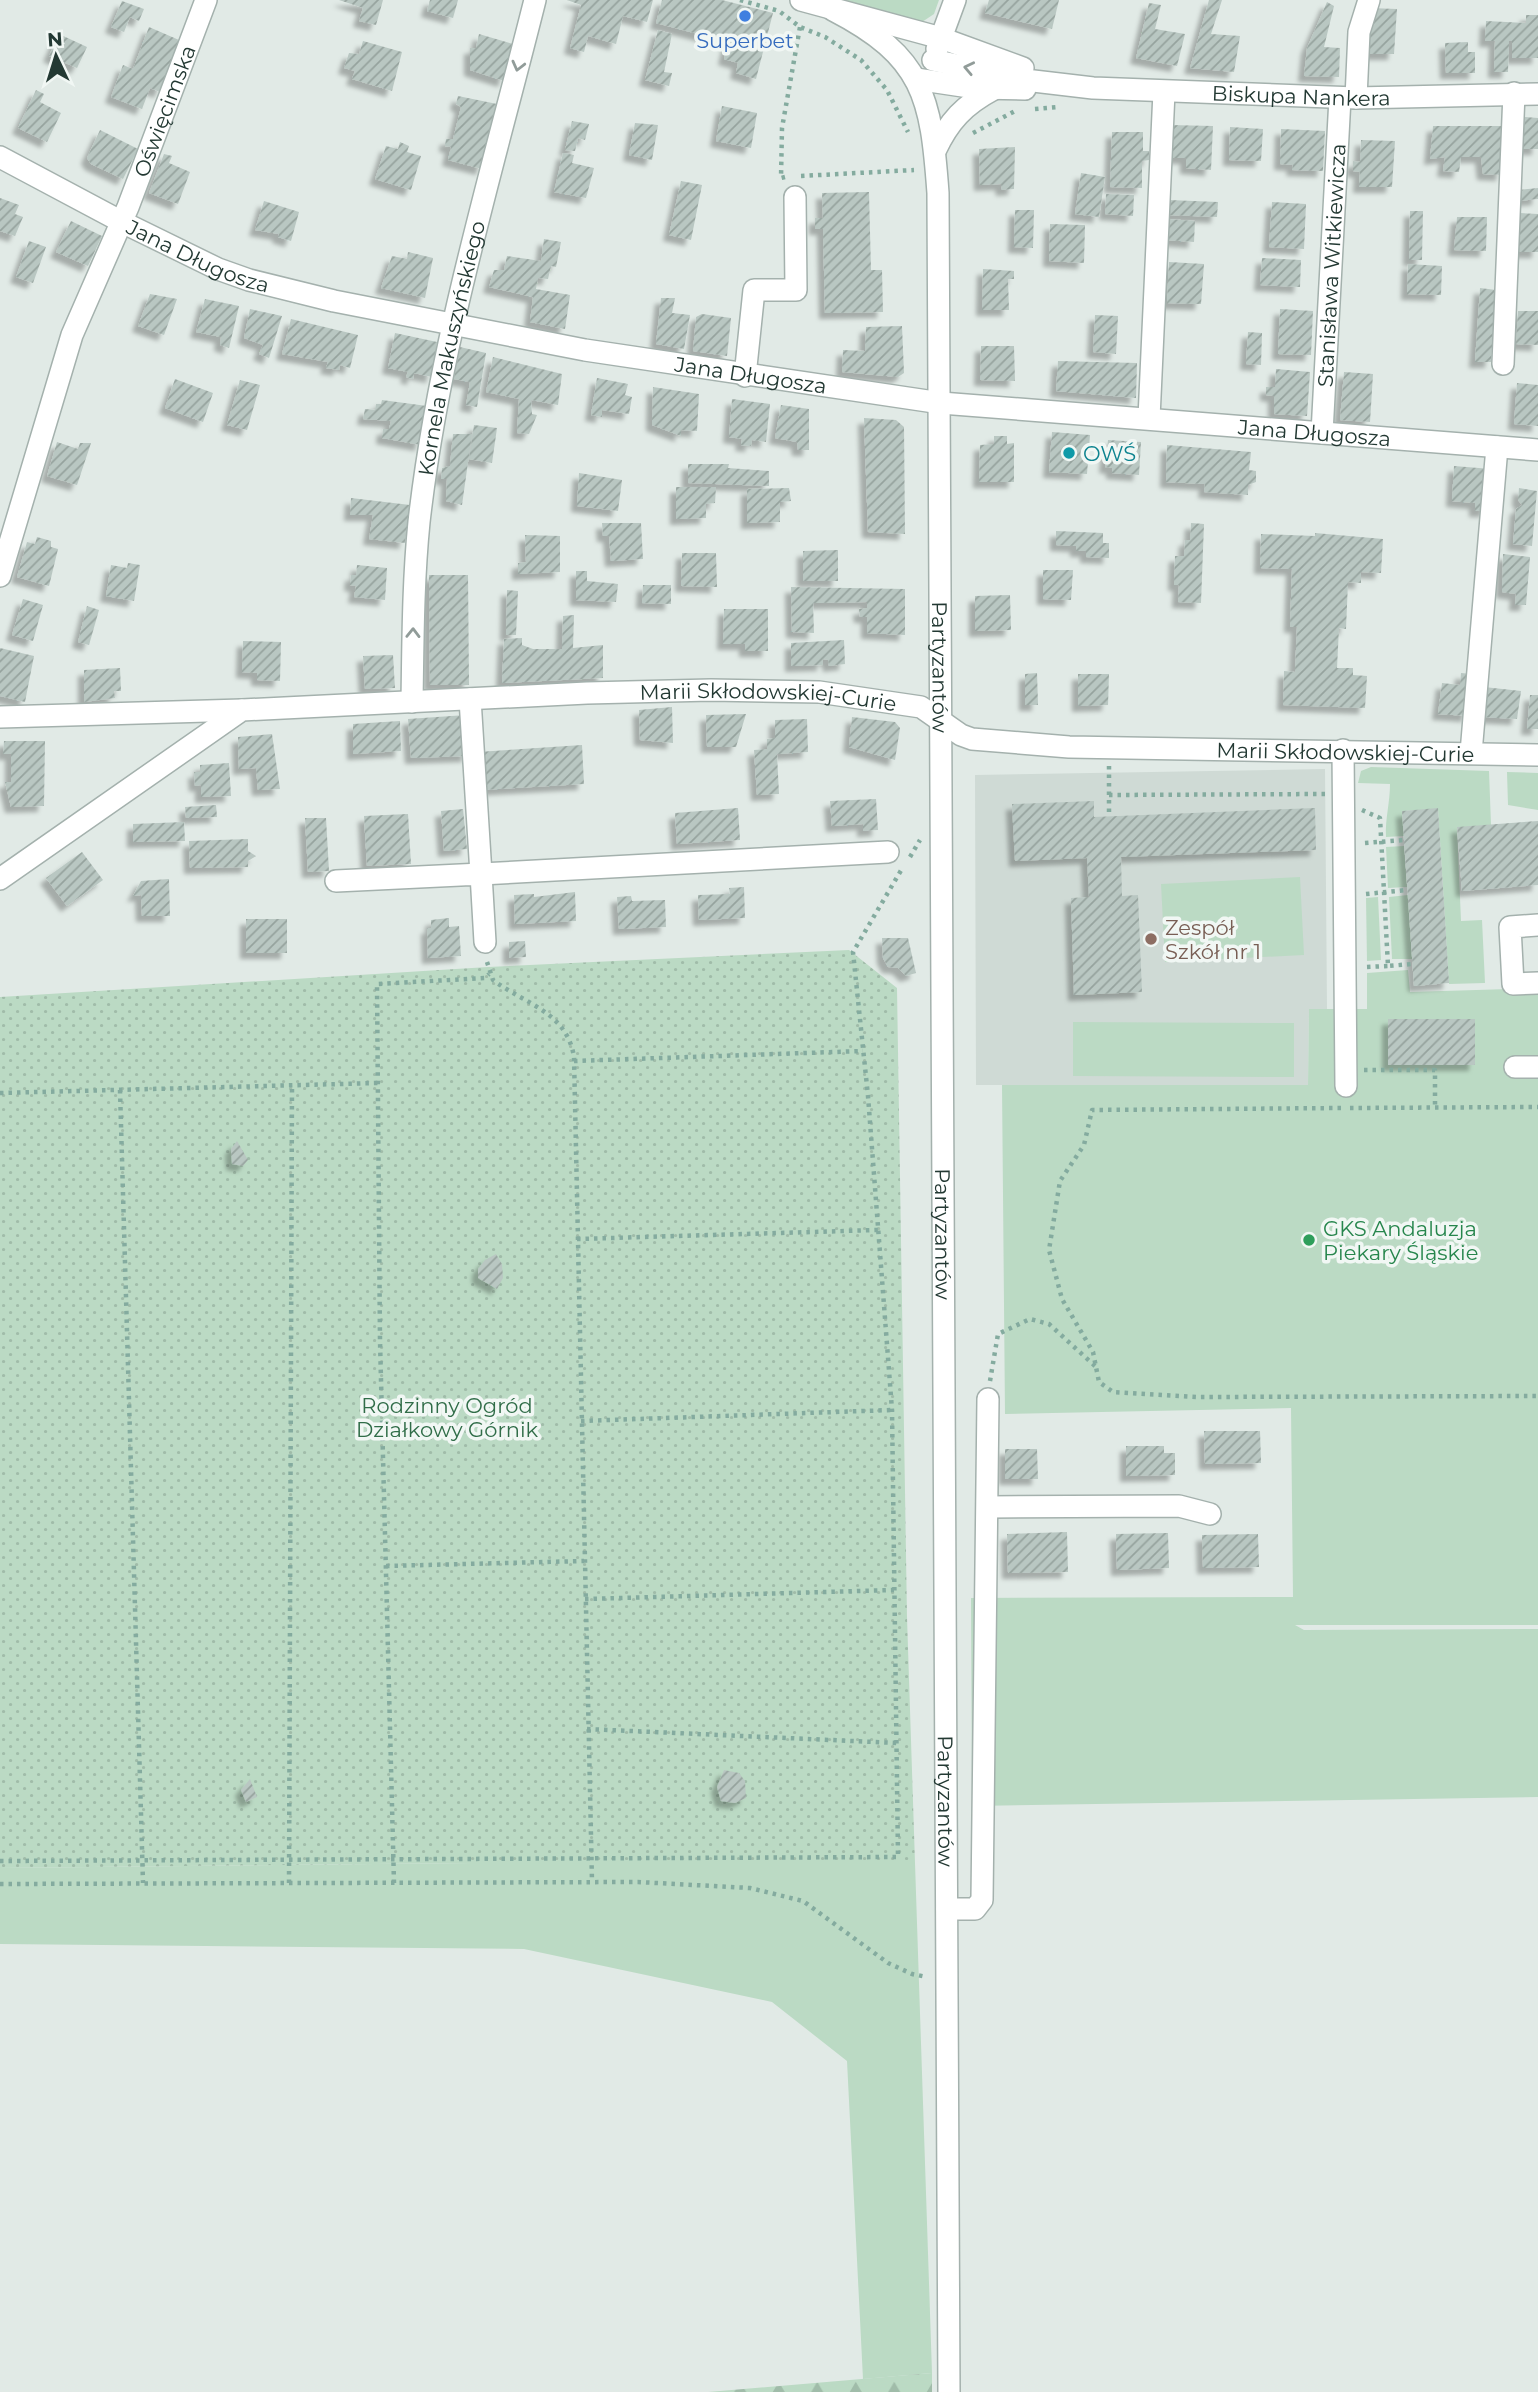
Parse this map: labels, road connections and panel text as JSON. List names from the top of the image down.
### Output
{
  "streets": {
    "street": [
      "Biskupa Nankera",
      "Oświęcimska",
      "Jana Długosza",
      "Stanisława Witkiewicza",
      "Kornela Makuszyńskiego",
      "Partyzantów",
      "Marii Skłodowskiej-Curie"
    ]
  },
  "crossings": [
    ["Biskupa Nankera", "Stanisława Witkiewicza"],
    ["Biskupa Nankera", "Partyzantów"],
    ["Oświęcimska", "Jana Długosza"],
    ["Jana Długosza", "Stanisława Witkiewicza"],
    ["Jana Długosza", "Kornela Makuszyńskiego"],
    ["Jana Długosza", "Partyzantów"],
    ["Kornela Makuszyńskiego", "Marii Skłodowskiej-Curie"],
    ["Partyzantów", "Marii Skłodowskiej-Curie"]
  ],
  "parks": ["Rodzinny Ogród Działkowy Górnik"],
  "places": [
    "Superbet",
    "OWŚ",
    "Zespół Szkół nr 1",
    "GKS Andaluzja Piekary Śląskie"
  ],
  "north": "top"
}
